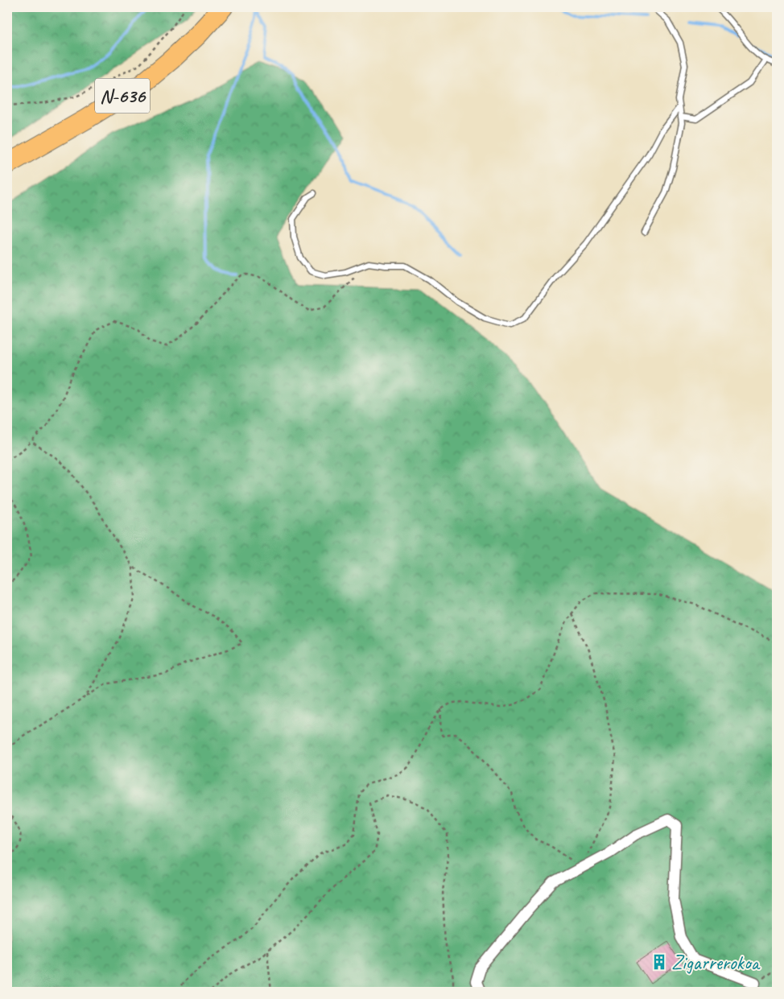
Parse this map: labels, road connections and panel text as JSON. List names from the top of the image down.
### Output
{
  "streets": {
    "highway": ["N-636"]
  },
  "places": {
    "building": ["Zigarrerokoa"]
  }
}
